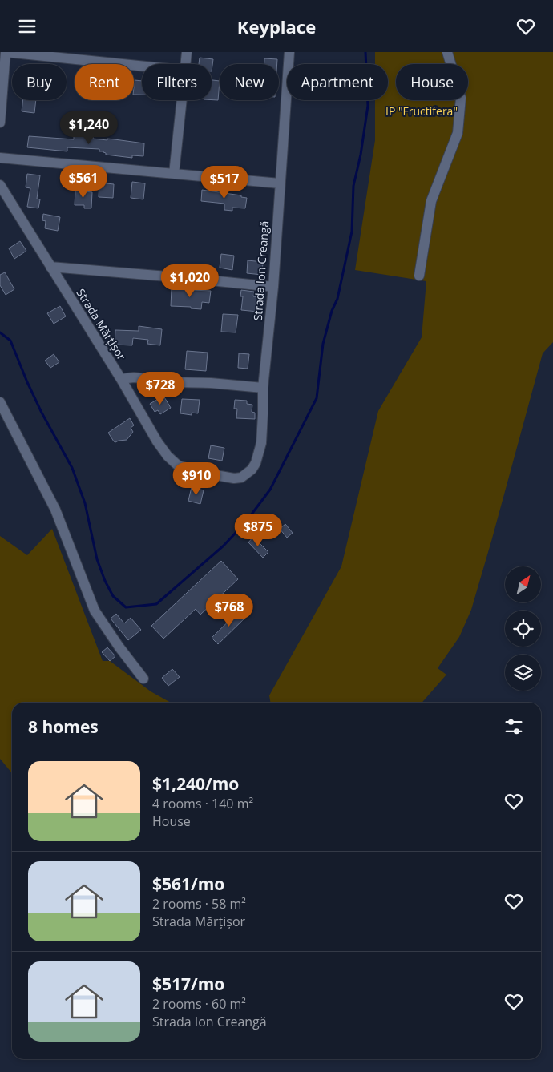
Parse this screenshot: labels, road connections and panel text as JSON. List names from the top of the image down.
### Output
{
  "streets": {
    "street": ["Strada Ion Creangă", "Strada Mărțișor"]
  },
  "crossings": [
    ["Strada Ion Creangă", "Strada Mărțișor"]
  ],
  "parks": ["IP \"Fructifera\""],
  "north": "top right",
  "page": {
    "header": "Keyplace",
    "chip": [
      "Buy",
      "Rent",
      "Filters",
      "New",
      "Apartment",
      "House"
    ],
    "price": [
      "$1,240",
      "$561",
      "$517",
      "$1,020",
      "$728",
      "$910",
      "$875",
      "$768"
    ],
    "heading": "8 homes",
    "list": [
      {
        "name": "$1,240/mo",
        "note": "4 rooms · 140 m² · House"
      },
      {
        "name": "$561/mo",
        "note": "2 rooms · 58 m² · Strada Mărțișor"
      },
      {
        "name": "$517/mo",
        "note": "2 rooms · 60 m² · Strada Ion Creangă"
      }
    ]
  }
}
